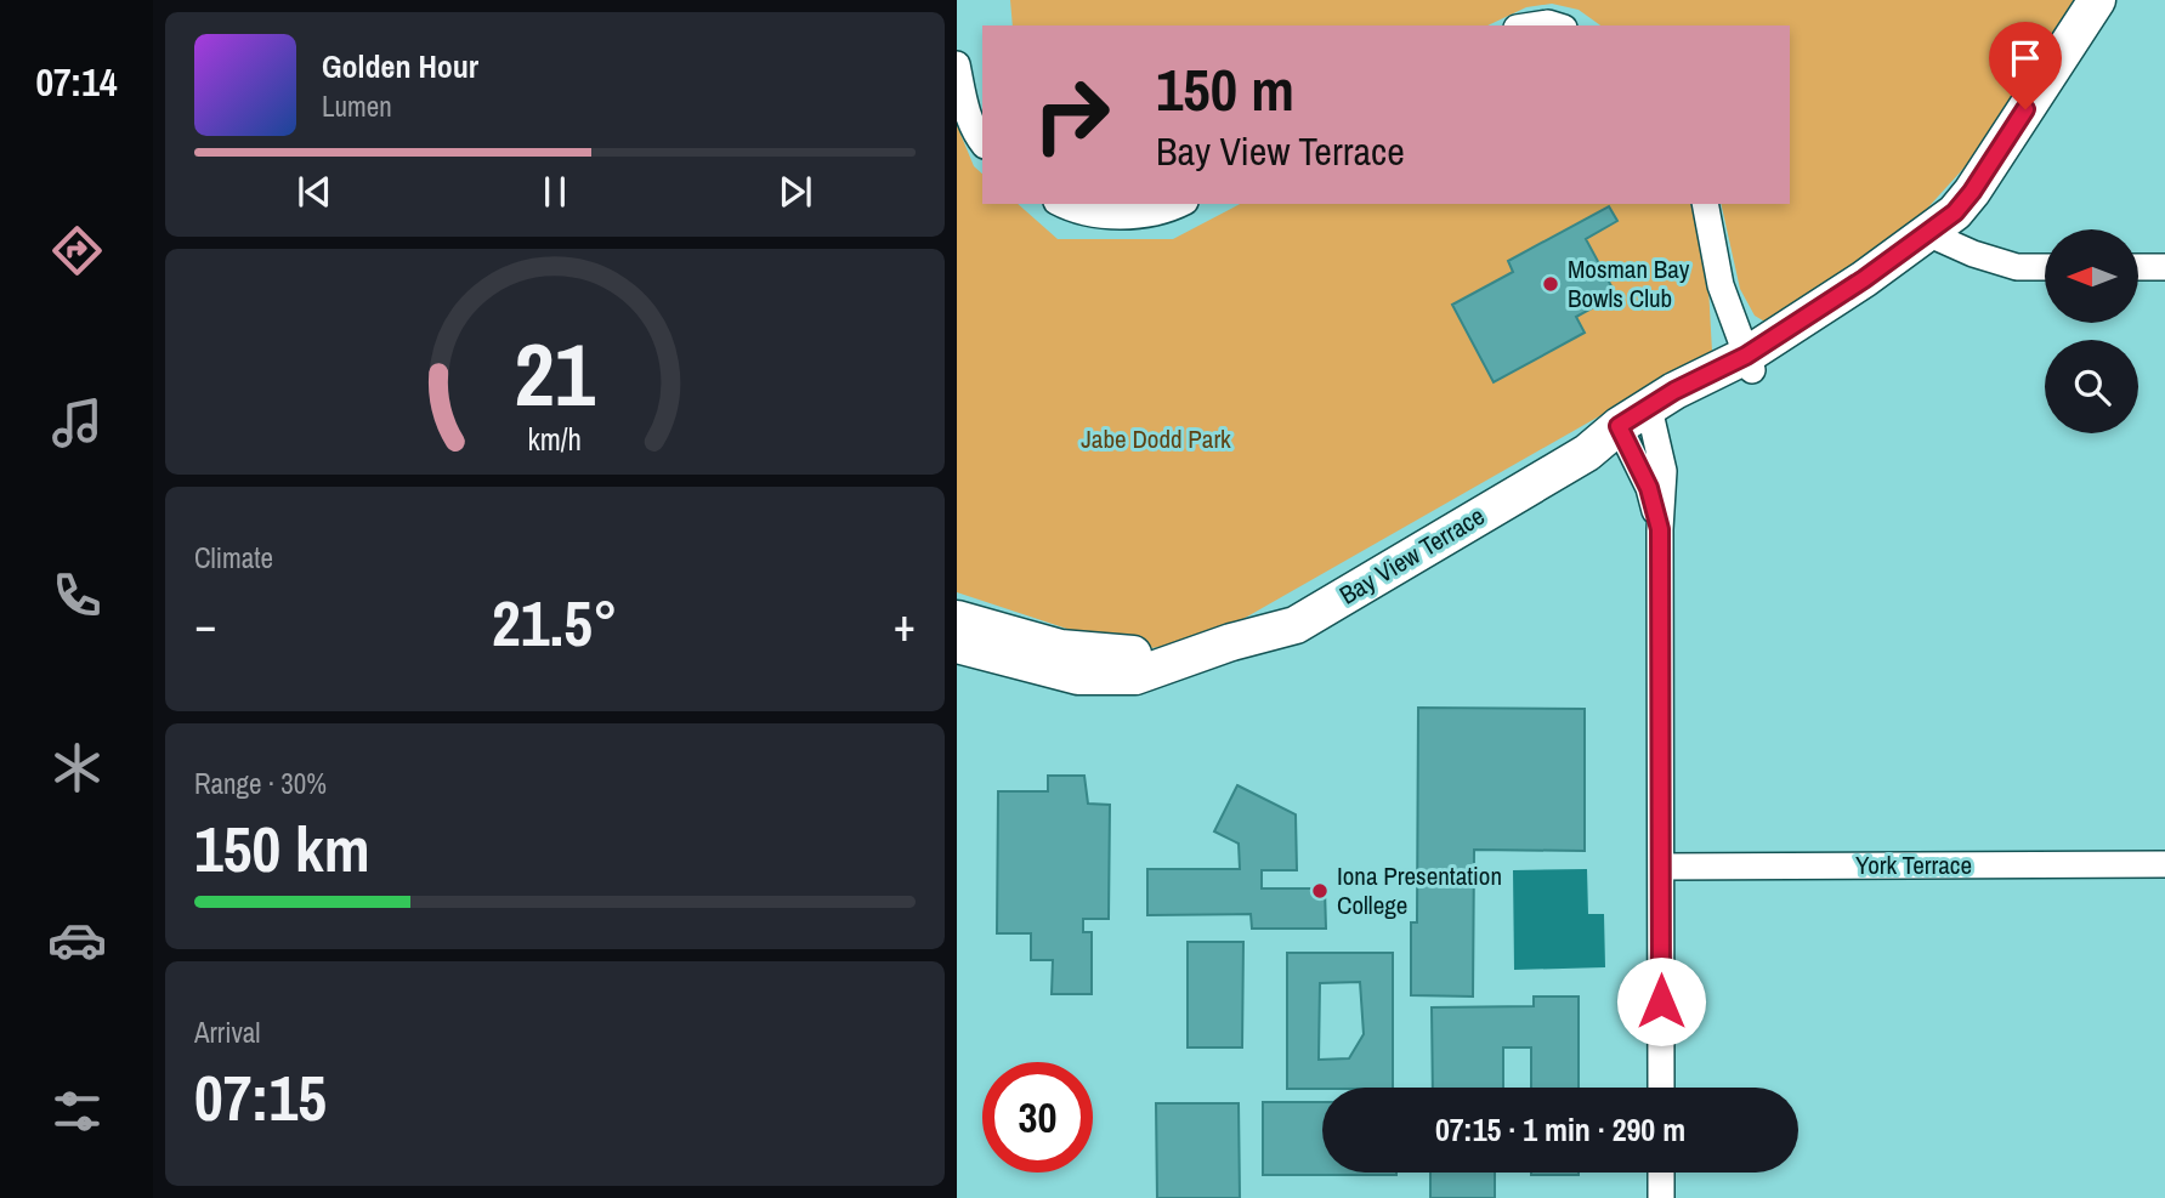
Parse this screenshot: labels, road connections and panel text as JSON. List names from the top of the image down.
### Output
{
  "streets": {
    "street": ["Bay View Terrace", "York Terrace"]
  },
  "parks": ["Jabe Dodd Park"],
  "places": ["Mosman Bay Bowls Club", "Iona Presentation College"],
  "north": "left",
  "page": {
    "tabs": "07:14",
    "turn": ["150 m", "Bay View Terrace"],
    "song": ["Golden Hour", "Lumen"],
    "tile": [
      "Climate",
      ["Range · 30%", "150 km"],
      ["Arrival", "07:15"]
    ],
    "heat": ["−", "21.5°", "+"],
    "limit": "30",
    "trip": "07:15 · 1 min · 290 m",
    "gauge": ["21", "km/h"]
  }
}
